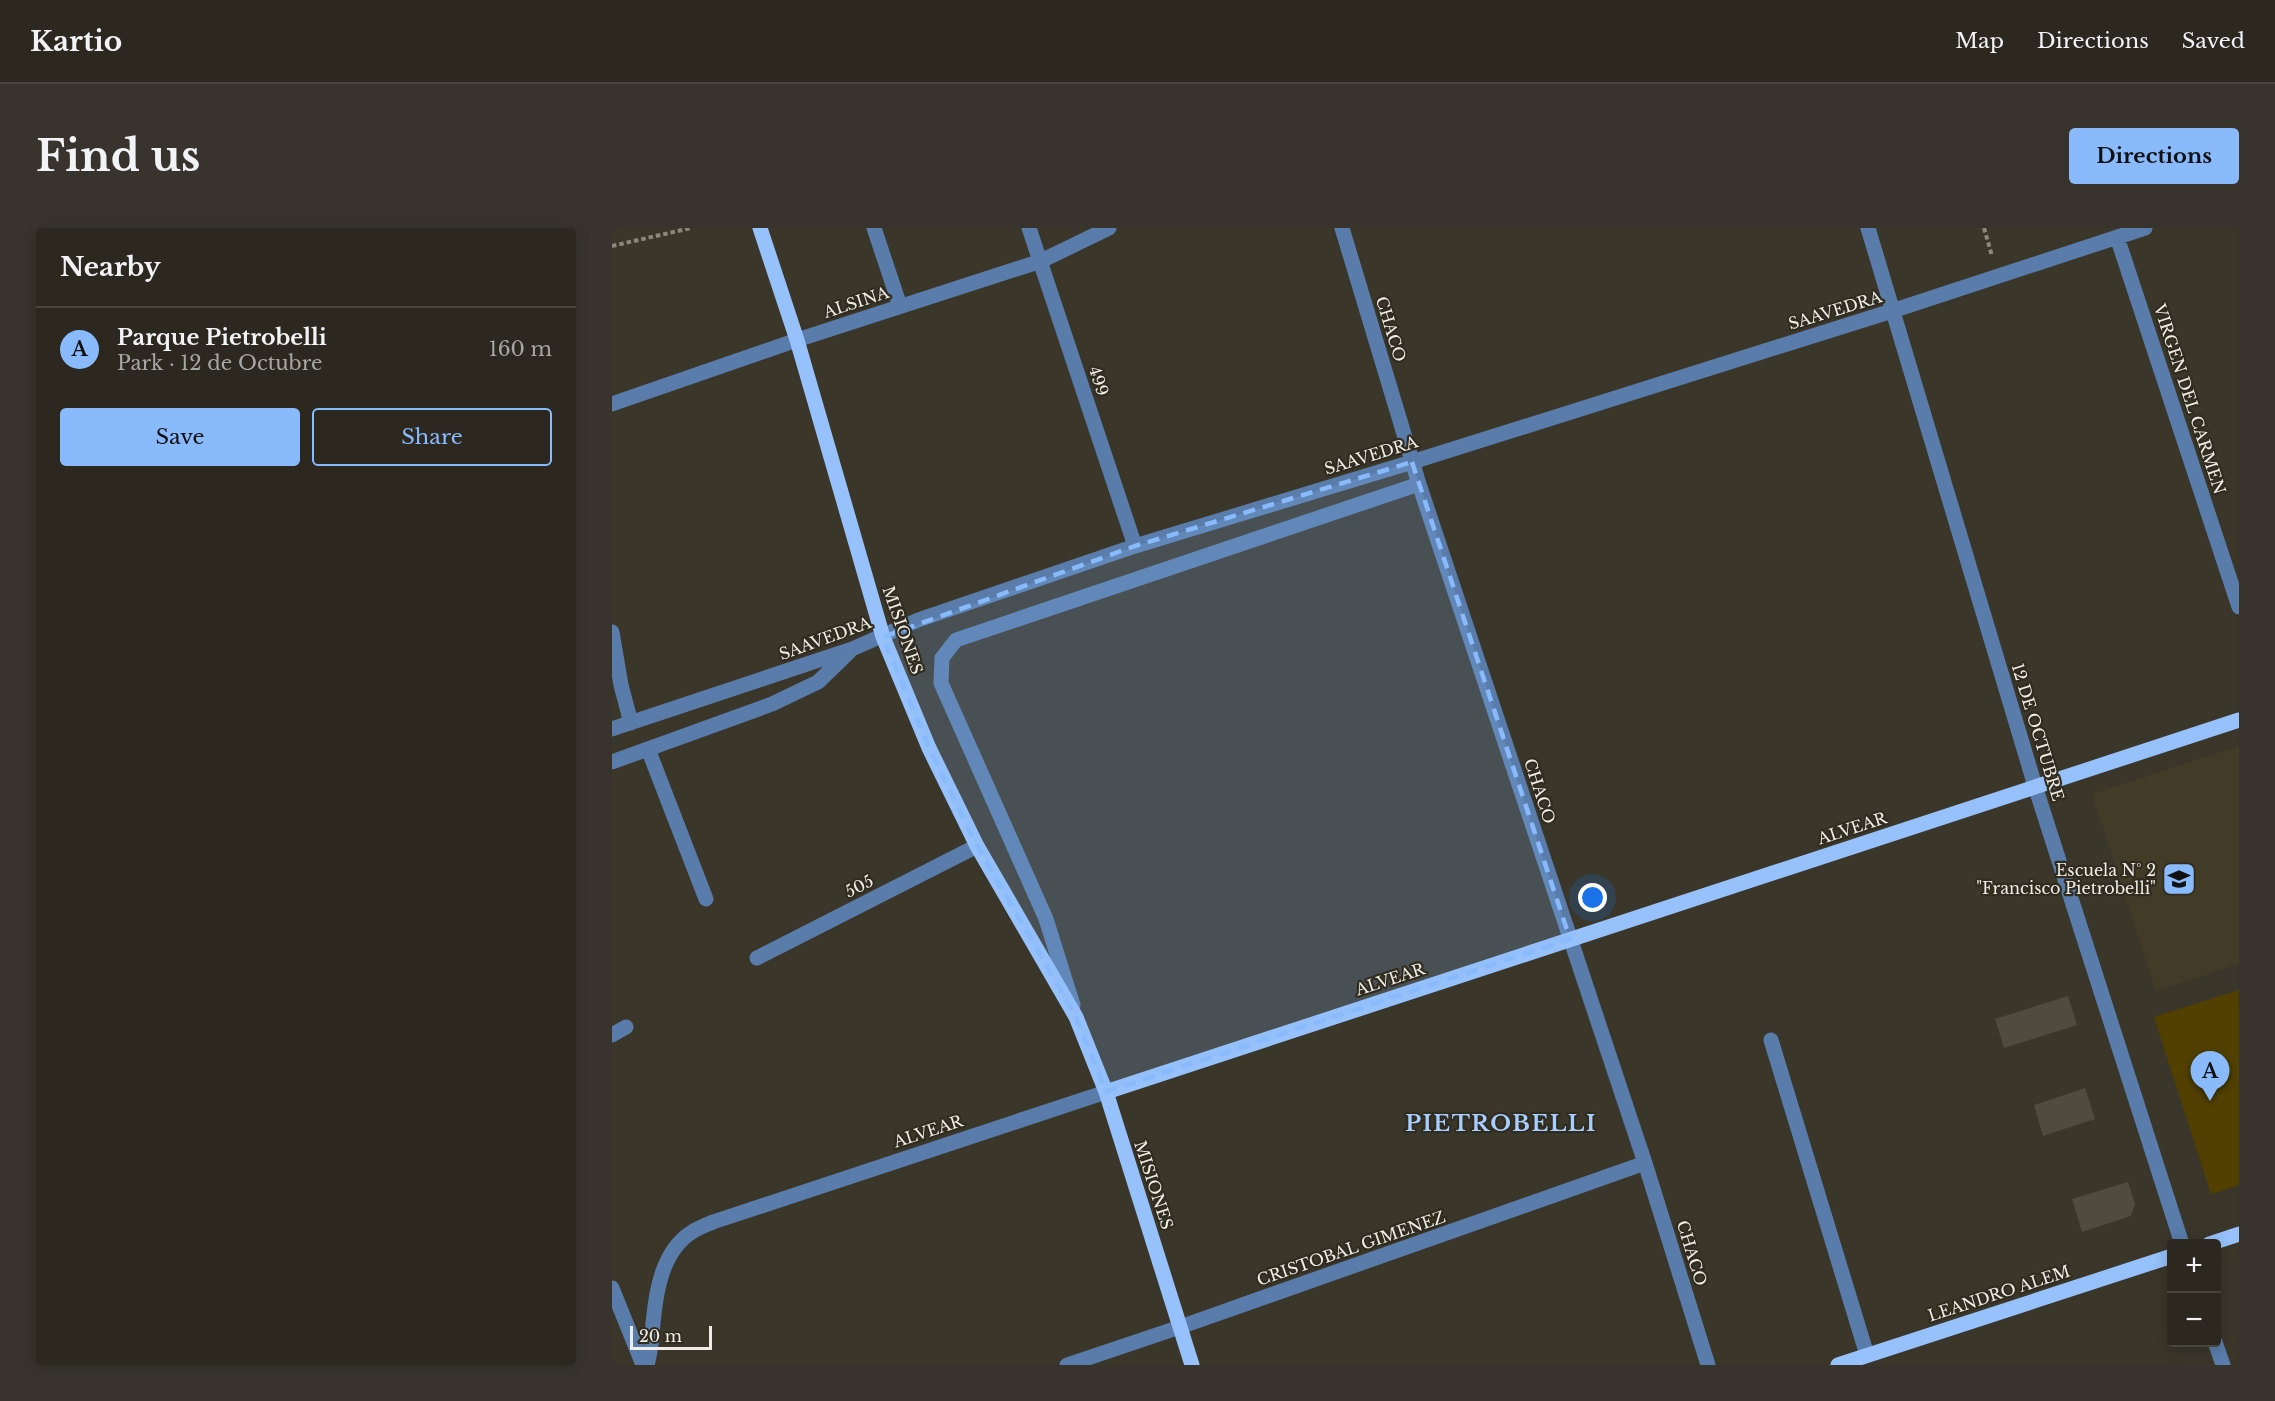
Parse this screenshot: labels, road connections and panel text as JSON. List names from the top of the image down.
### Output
{
  "streets": {
    "main road": ["MISIONES", "ALVEAR", "LEANDRO ALEM"],
    "street": [
      "ALSINA",
      "SAAVEDRA",
      "CHACO",
      "499",
      "VIRGEN DEL CARMEN",
      "12 DE OCTUBRE",
      "505",
      "CRISTOBAL GIMENEZ"
    ]
  },
  "crossings": [
    ["ALSINA", "499"],
    ["ALSINA", "MISIONES"],
    ["SAAVEDRA", "CHACO"],
    ["SAAVEDRA", "499"],
    ["SAAVEDRA", "VIRGEN DEL CARMEN"],
    ["SAAVEDRA", "MISIONES"],
    ["SAAVEDRA", "12 DE OCTUBRE"],
    ["CHACO", "MISIONES"],
    ["CHACO", "ALVEAR"],
    ["CHACO", "CRISTOBAL GIMENEZ"],
    ["MISIONES", "ALVEAR"],
    ["MISIONES", "505"],
    ["MISIONES", "CRISTOBAL GIMENEZ"],
    ["12 DE OCTUBRE", "ALVEAR"]
  ],
  "districts": ["PIETROBELLI"],
  "places": {
    "school or university": ["Escuela N° 2 \"Francisco Pietrobelli\""]
  },
  "scale_bar": "20 m",
  "page": {
    "header": "Kartio",
    "nav": ["Map", "Directions", "Saved"],
    "buttons": [
      "Directions",
      ["Save", "Share"]
    ],
    "title": "Find us",
    "heading": "Nearby",
    "list": [
      {
        "mark": "A",
        "name": "Parque Pietrobelli",
        "note": "Park · 12 de Octubre",
        "value": "160 m"
      }
    ],
    "pins": "A",
    "map_buttons": ["+", "−"],
    "scale": "20 m"
  }
}
